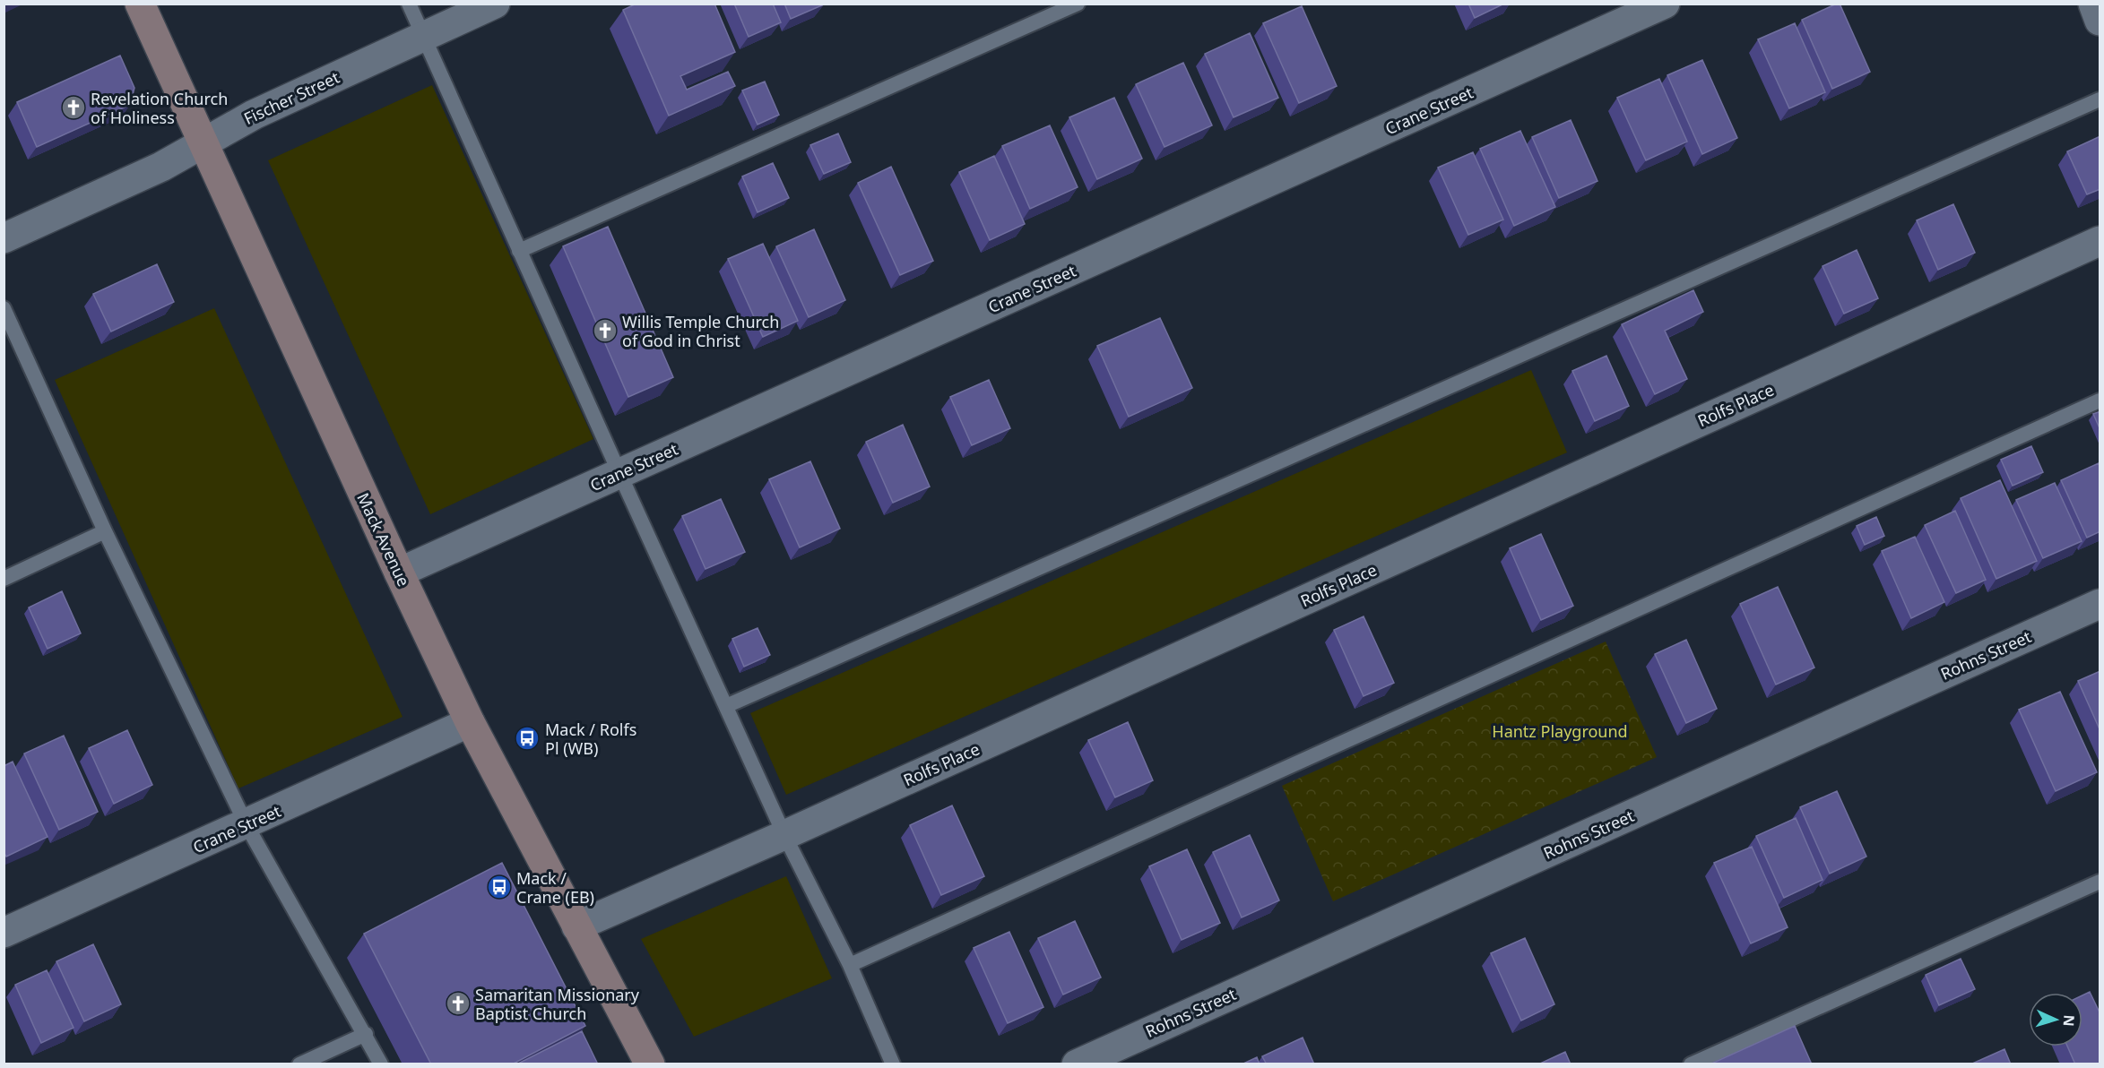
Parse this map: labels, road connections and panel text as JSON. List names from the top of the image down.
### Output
{
  "streets": {
    "main road": ["Mack Avenue"],
    "street": [
      "Fischer Street",
      "Crane Street",
      "Rolfs Place",
      "Rohns Street"
    ]
  },
  "crossings": [
    ["Fischer Street", "Mack Avenue"],
    ["Crane Street", "Mack Avenue"],
    ["Rolfs Place", "Mack Avenue"]
  ],
  "parks": ["Hantz Playground"],
  "places": {
    "church": ["Revelation Church of Holiness", "Willis Temple Church of God in Christ", "Samaritan Missionary Baptist Church"],
    "bus stop": ["Mack / Rolfs Pl (WB)", "Mack / Crane (EB)"]
  },
  "north": "right"
}
